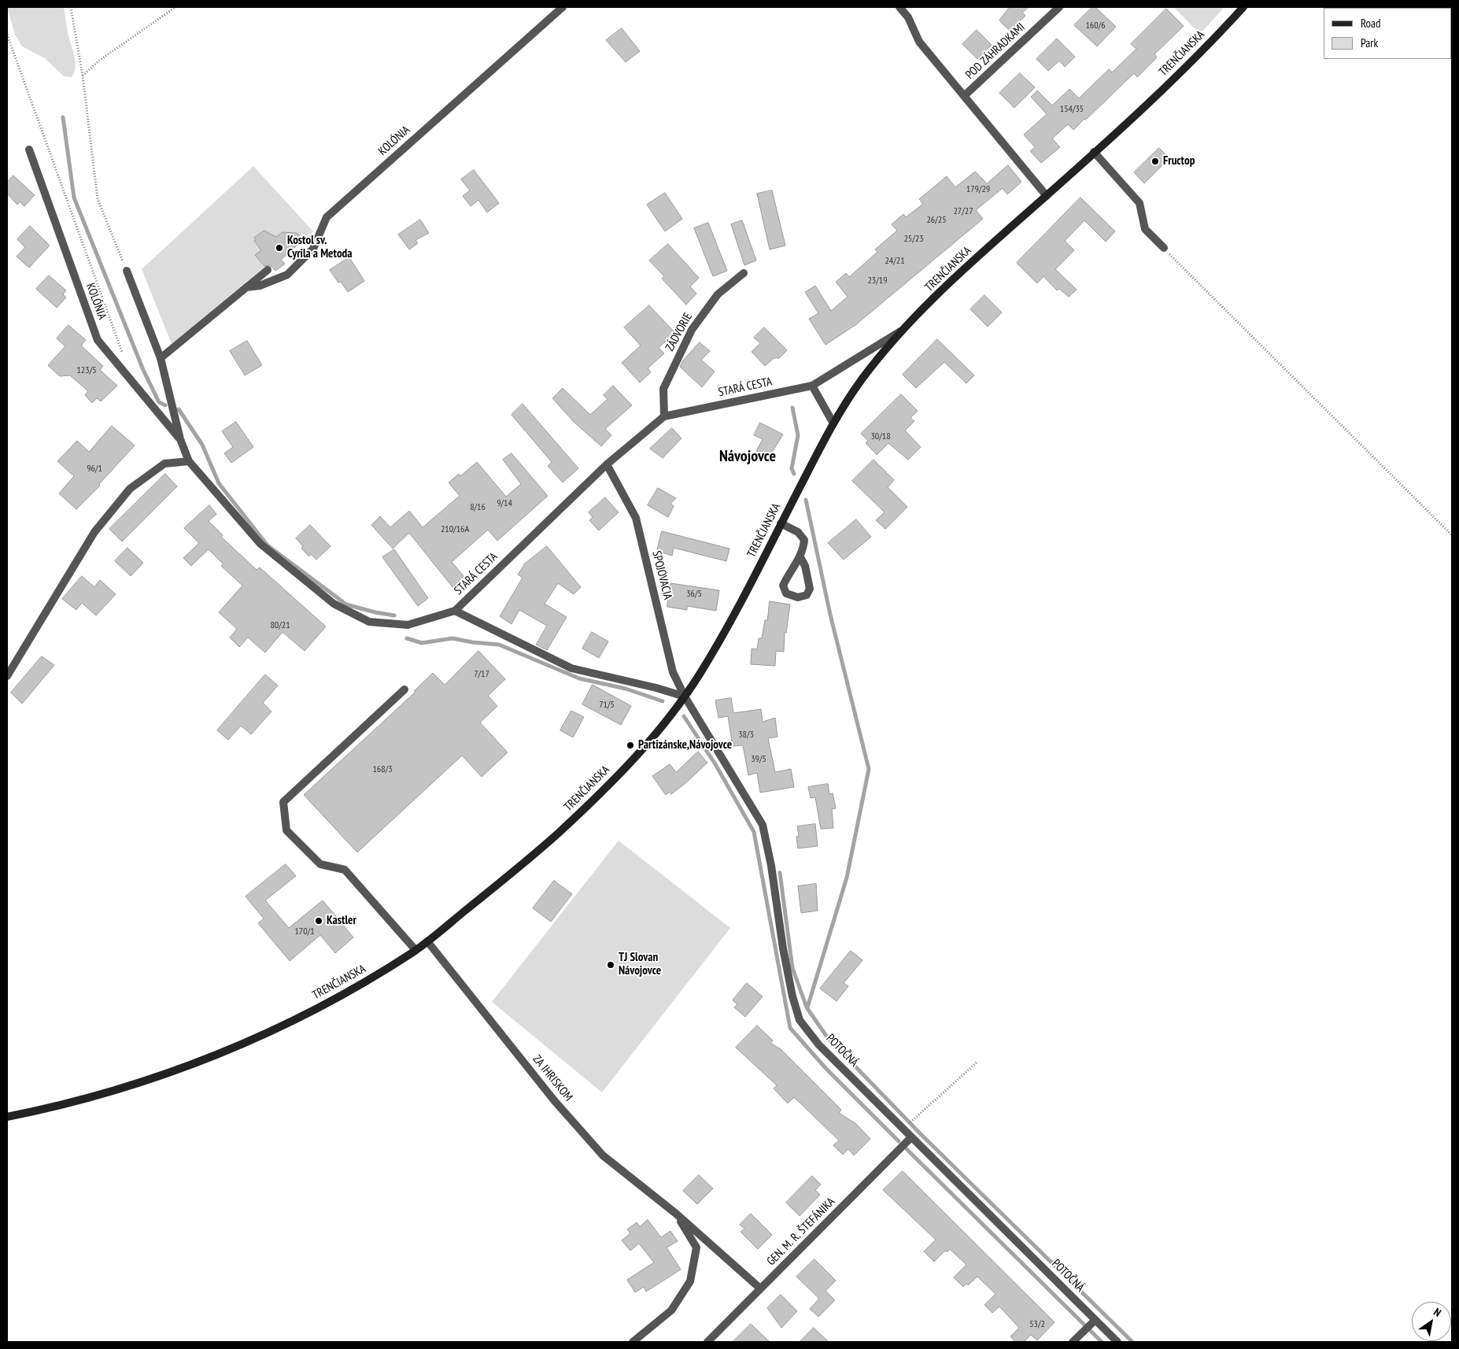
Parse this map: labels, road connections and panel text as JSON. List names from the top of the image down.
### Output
{
  "streets": {
    "main road": ["TRENČIANSKA"],
    "street": [
      "POD ZÁHRADKAMI",
      "KOLÓNIA",
      "ZÁDVORIE",
      "STARÁ CESTA",
      "SPOJOVACIA",
      "POTOČNÁ",
      "ZA IHRISKOM",
      "GEN. M. R. ŠTEFÁNIKA"
    ]
  },
  "crossings": [
    ["POD ZÁHRADKAMI", "TRENČIANSKA"],
    ["TRENČIANSKA", "STARÁ CESTA"],
    ["TRENČIANSKA", "SPOJOVACIA"],
    ["TRENČIANSKA", "POTOČNÁ"],
    ["TRENČIANSKA", "ZA IHRISKOM"],
    ["KOLÓNIA", "STARÁ CESTA"],
    ["ZÁDVORIE", "STARÁ CESTA"],
    ["STARÁ CESTA", "SPOJOVACIA"],
    ["SPOJOVACIA", "POTOČNÁ"],
    ["POTOČNÁ", "GEN. M. R. ŠTEFÁNIKA"],
    ["ZA IHRISKOM", "GEN. M. R. ŠTEFÁNIKA"]
  ],
  "districts": ["Návojovce"],
  "places": [
    "Fructop",
    "Kostol sv. Cyrila a Metoda",
    "Partizánske,Návojovce",
    "Kastler",
    "TJ Slovan Návojovce"
  ],
  "house_numbers": [
    "160/6",
    "154/35",
    "179/29",
    "27/27",
    "26/25",
    "25/23",
    "24/21",
    "23/19",
    "123/5",
    "30/18",
    "96/1",
    "9/14",
    "8/16",
    "210/16A",
    "36/5",
    "80/21",
    "7/17",
    "71/5",
    "38/3",
    "39/5",
    "168/3",
    "170/1",
    "53/2"
  ],
  "legend": ["Road", "Park"],
  "north": "top right"
}
